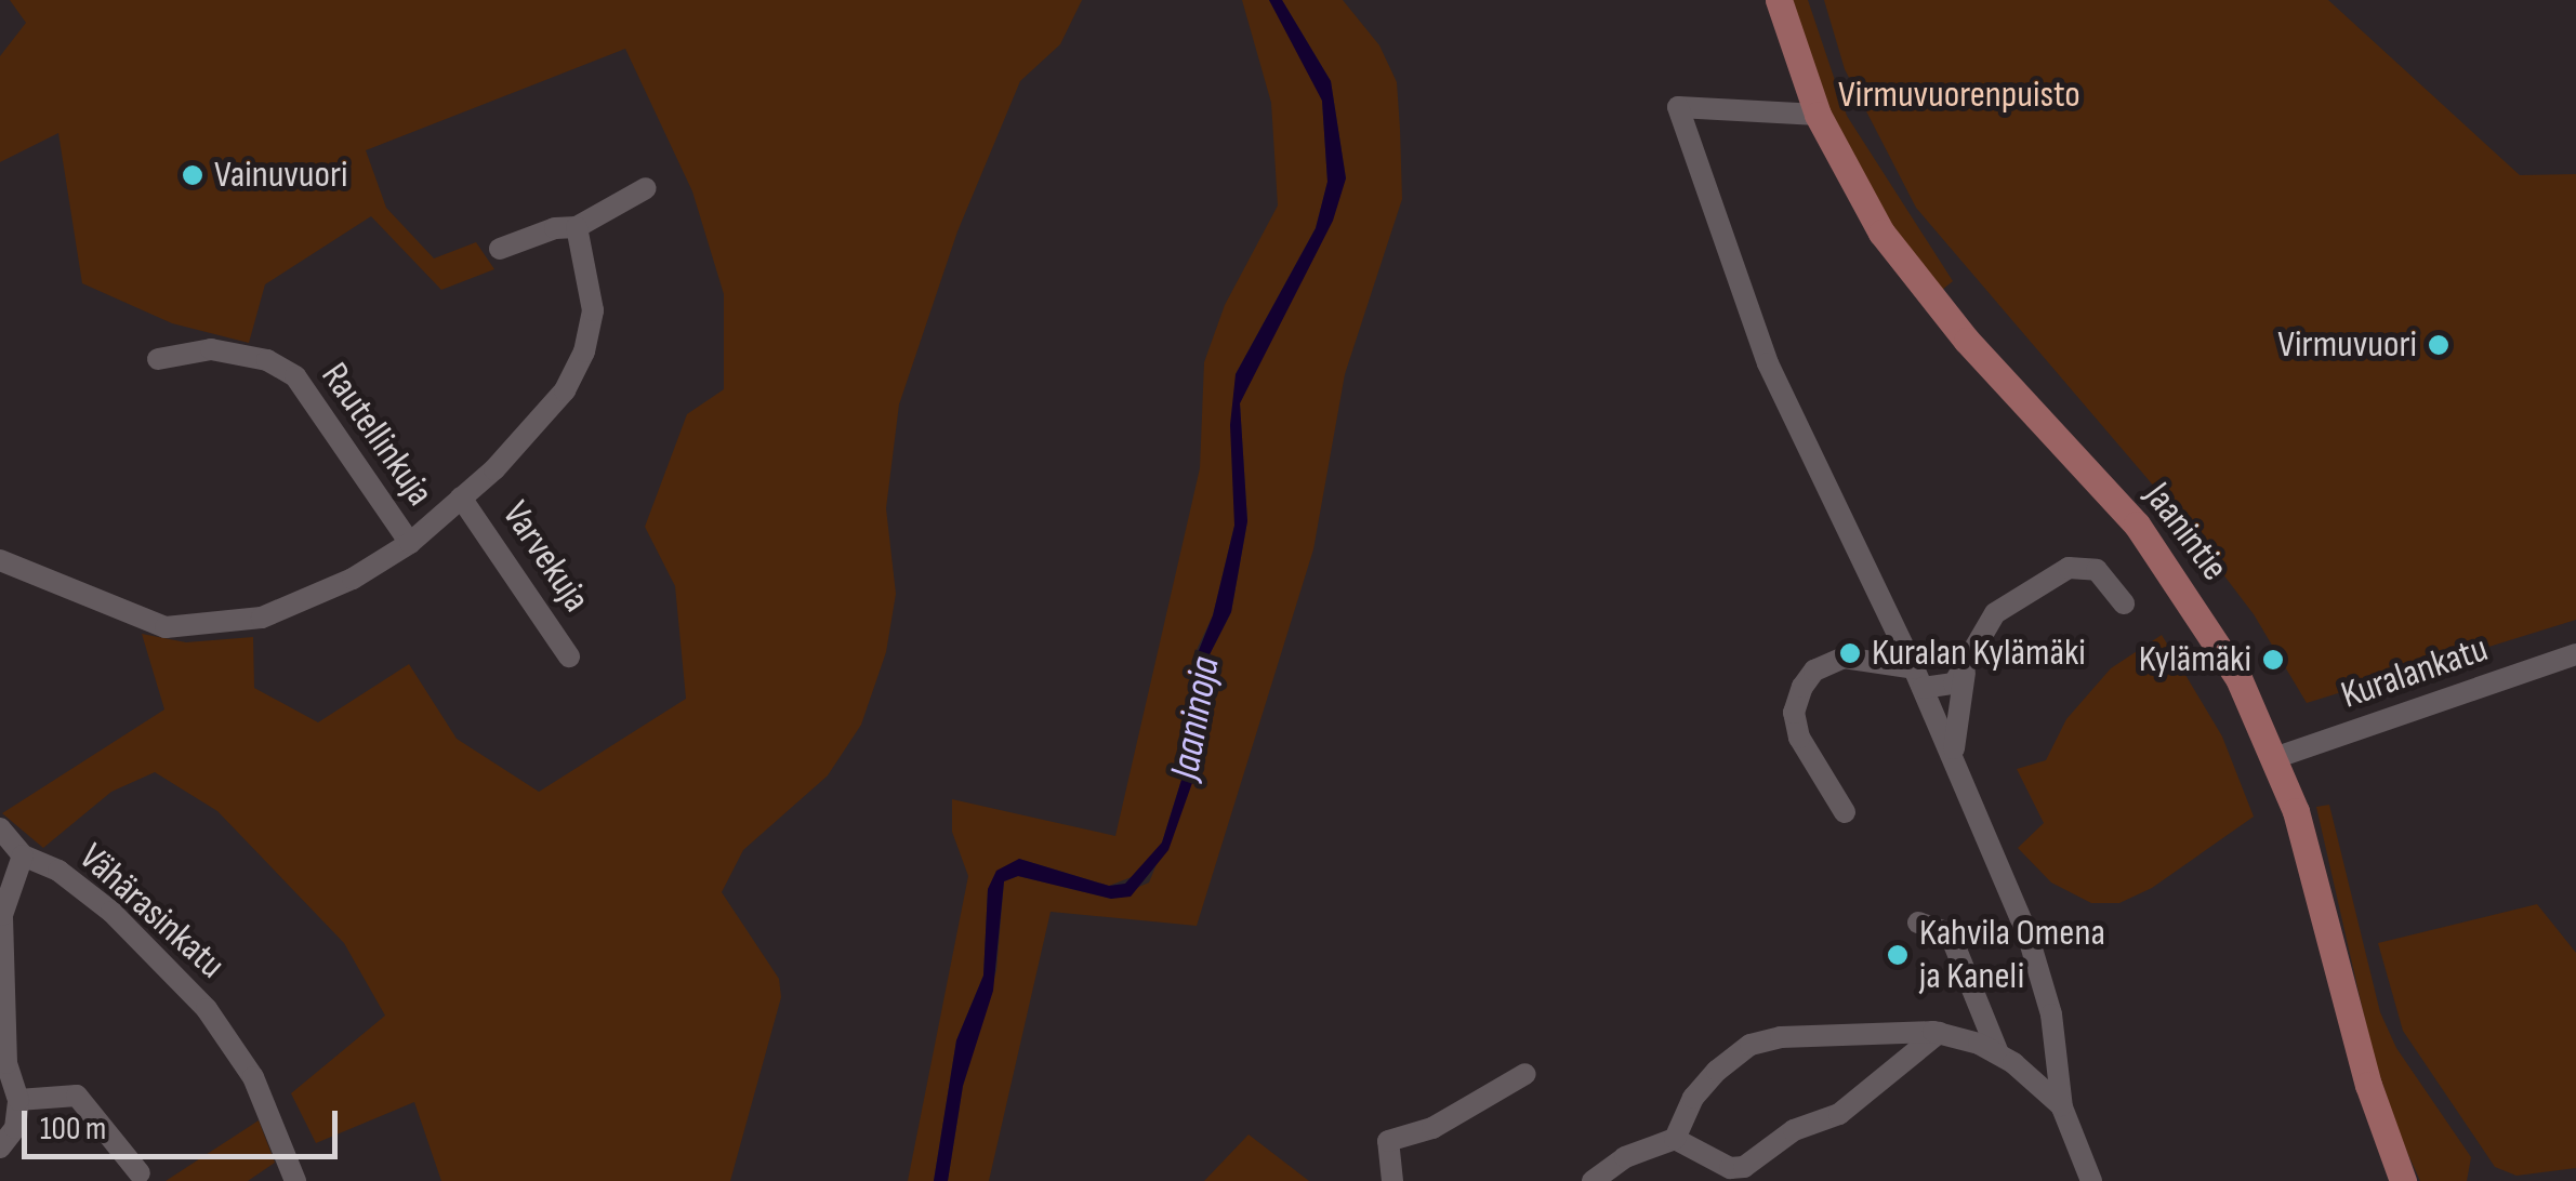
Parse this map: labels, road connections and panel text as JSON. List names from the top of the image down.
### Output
{
  "streets": {
    "main road": ["Jaanintie"],
    "street": [
      "Rautellinkuja",
      "Varvekuja",
      "Kuralankatu",
      "Vähärasinkatu"
    ]
  },
  "crossings": [
    ["Jaanintie", "Kuralankatu"]
  ],
  "water": ["Jaaninoja"],
  "parks": ["Virmuvuorenpuisto"],
  "places": [
    "Vainuvuori",
    "Virmuvuori",
    "Kuralan Kylämäki",
    "Kylämäki",
    "Kahvila Omena ja Kaneli"
  ],
  "scale_bar": "100 m"
}
